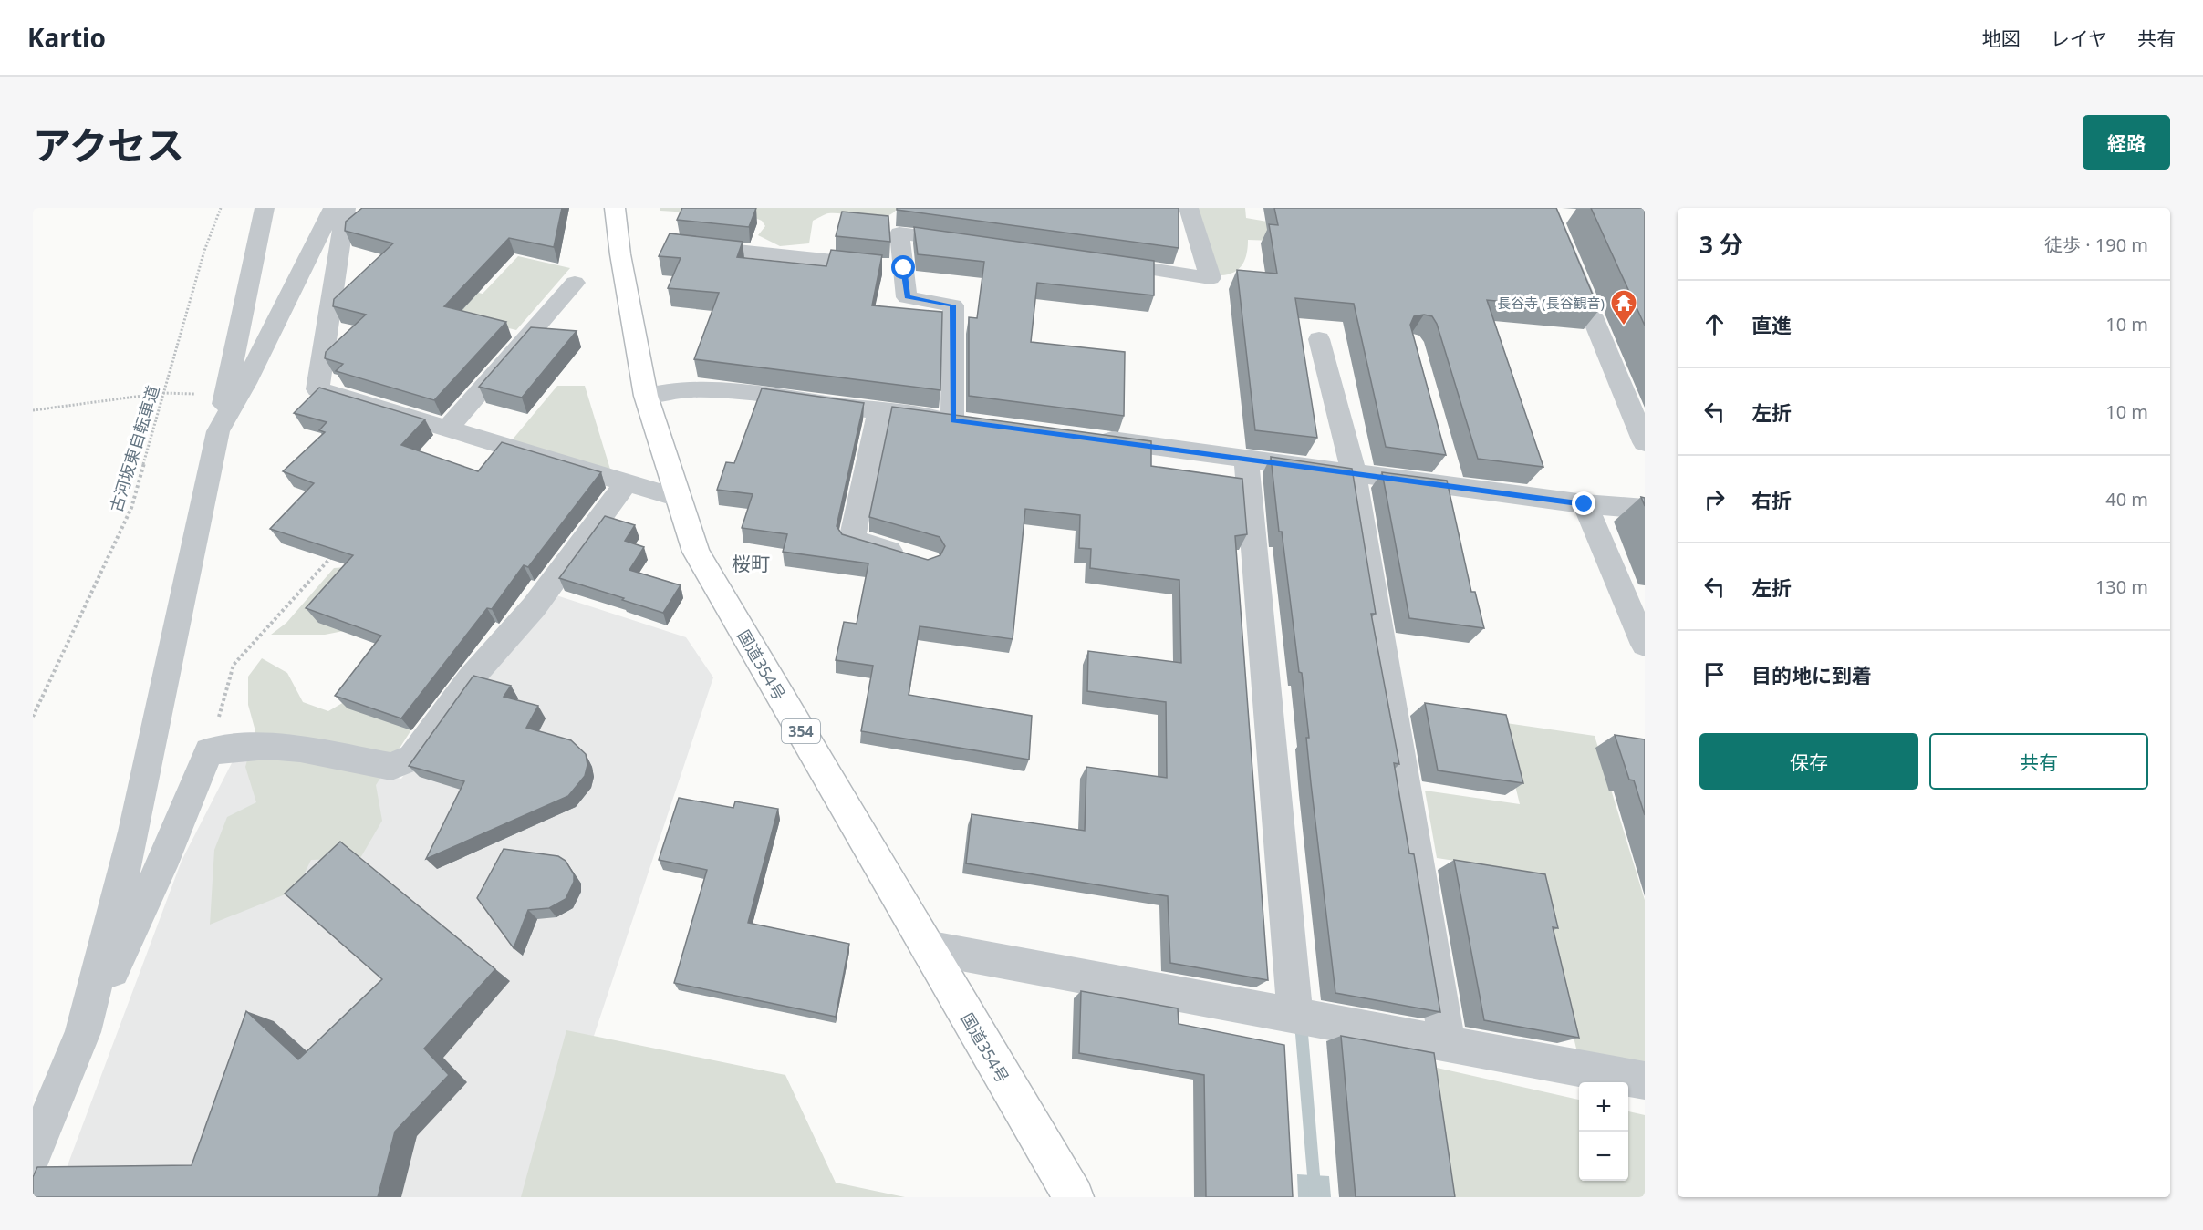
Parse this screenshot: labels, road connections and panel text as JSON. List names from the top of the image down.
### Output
{
  "streets": {
    "highway": ["国道354号", "354"],
    "path": ["古河坂東自転車道"]
  },
  "districts": ["桜町"],
  "places": {
    "temple": ["長谷寺 (長谷観音)"]
  },
  "page": {
    "header": "Kartio",
    "nav": ["地図", "レイヤ", "共有"],
    "title": "アクセス",
    "buttons": [
      "経路",
      ["保存", "共有"]
    ],
    "heading": ["3 分", "徒歩 · 190 m"],
    "list": [
      ["直進", "10 m"],
      ["左折", "10 m"],
      ["右折", "40 m"],
      ["左折", "130 m"],
      "目的地に到着"
    ],
    "map_buttons": ["+", "−"]
  }
}
